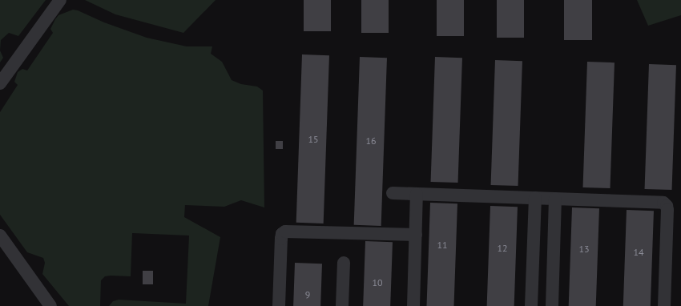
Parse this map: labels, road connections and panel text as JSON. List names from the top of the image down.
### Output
{
  "house_numbers": [
    "15",
    "16",
    "11",
    "12",
    "13",
    "14",
    "10",
    "9"
  ]
}
